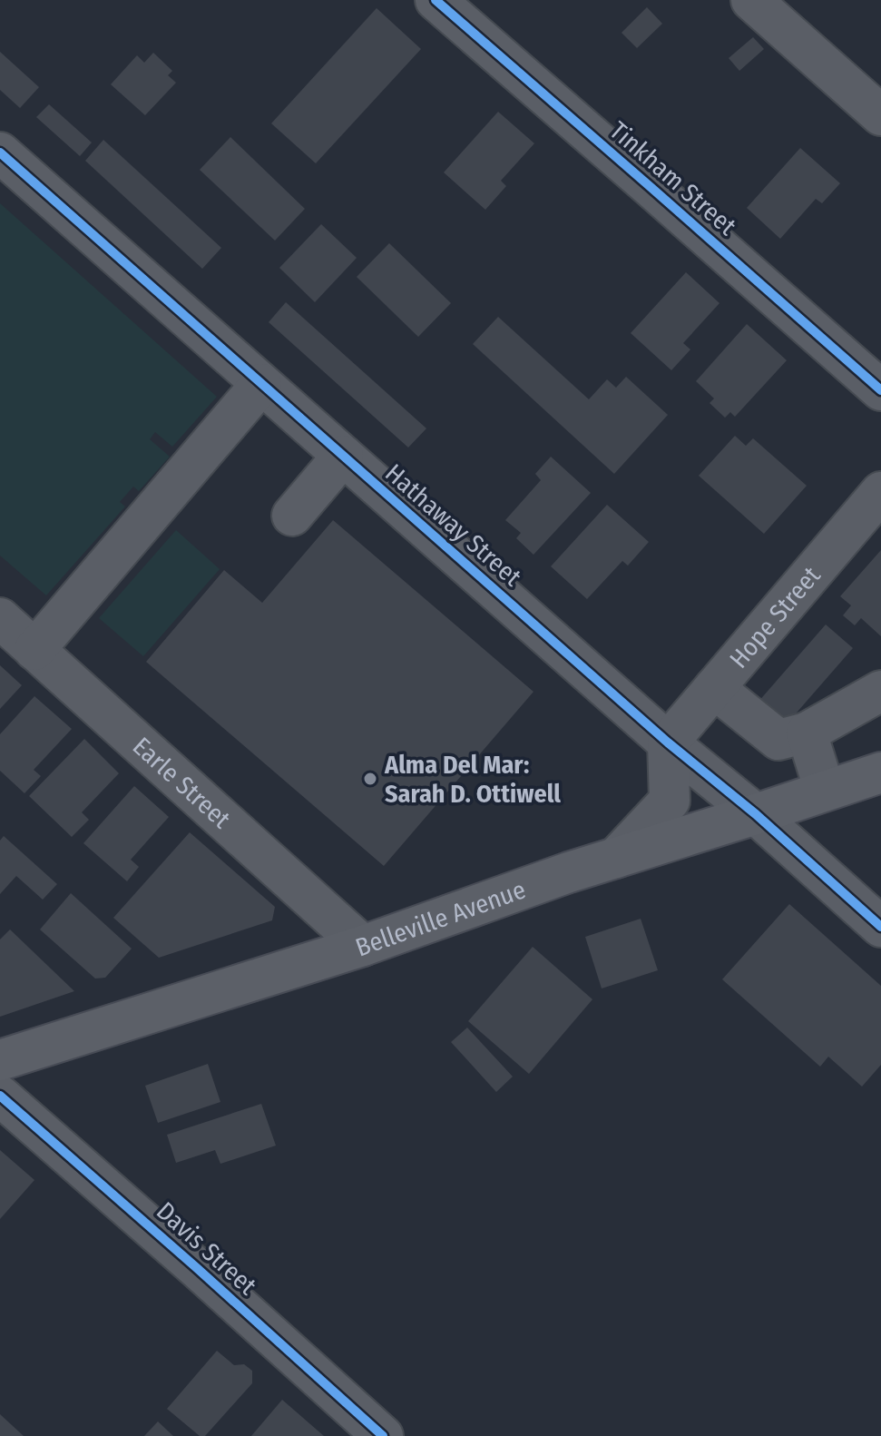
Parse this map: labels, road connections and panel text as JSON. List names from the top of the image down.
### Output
{
  "streets": {
    "main road": ["Belleville Avenue"],
    "street": [
      "Tinkham Street",
      "Hathaway Street",
      "Hope Street",
      "Earle Street",
      "Davis Street"
    ]
  },
  "crossings": [
    ["Hathaway Street", "Hope Street"],
    ["Hathaway Street", "Belleville Avenue"],
    ["Earle Street", "Belleville Avenue"]
  ],
  "places": ["Alma Del Mar: Sarah D. Ottiwell"]
}
